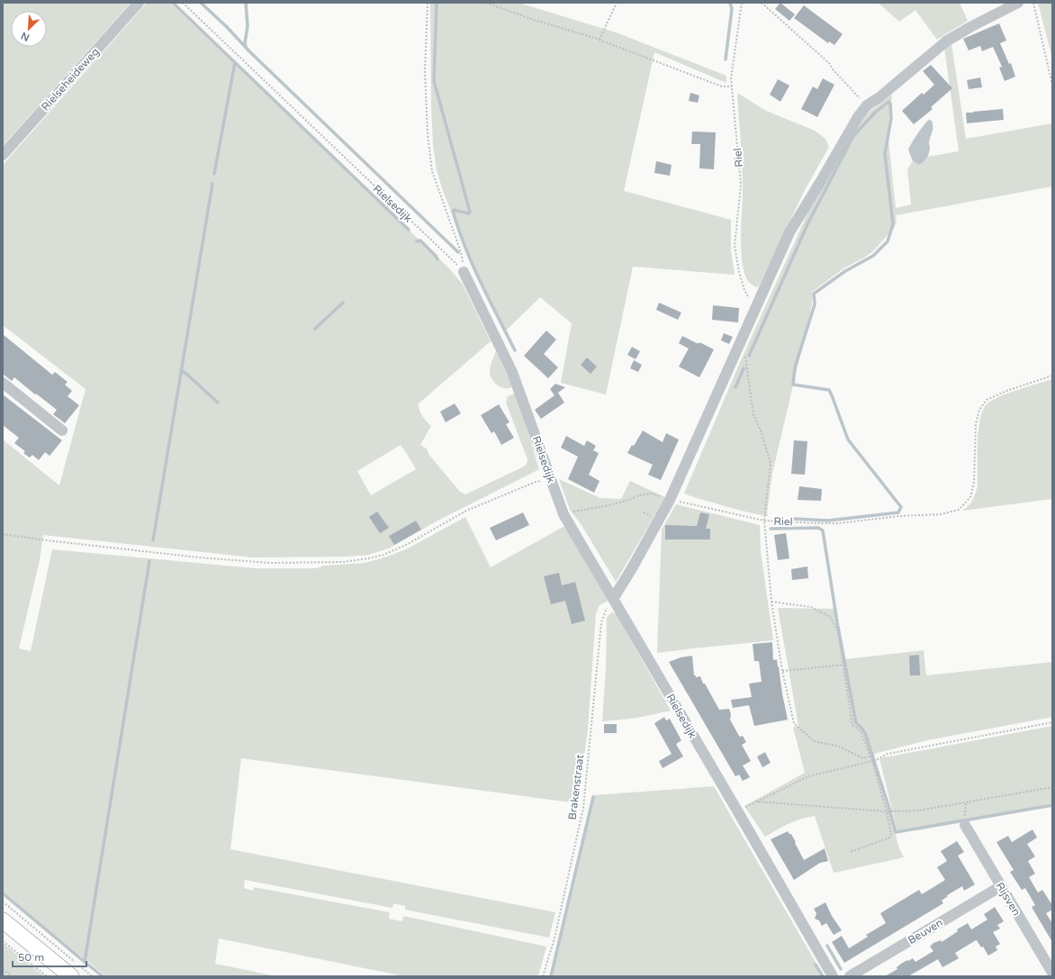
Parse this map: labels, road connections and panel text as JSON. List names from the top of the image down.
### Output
{
  "streets": {
    "street": [
      "Rielseheideweg",
      "Rielsedijk",
      "Rijsven",
      "Beuven"
    ],
    "path": ["Riel", "Brakenstraat"]
  },
  "crossings": [
    ["Riel", "Rielsedijk"],
    ["Rielsedijk", "Brakenstraat"],
    ["Rijsven", "Beuven"]
  ],
  "scale_bar": "50 m",
  "north": "bottom left"
}
